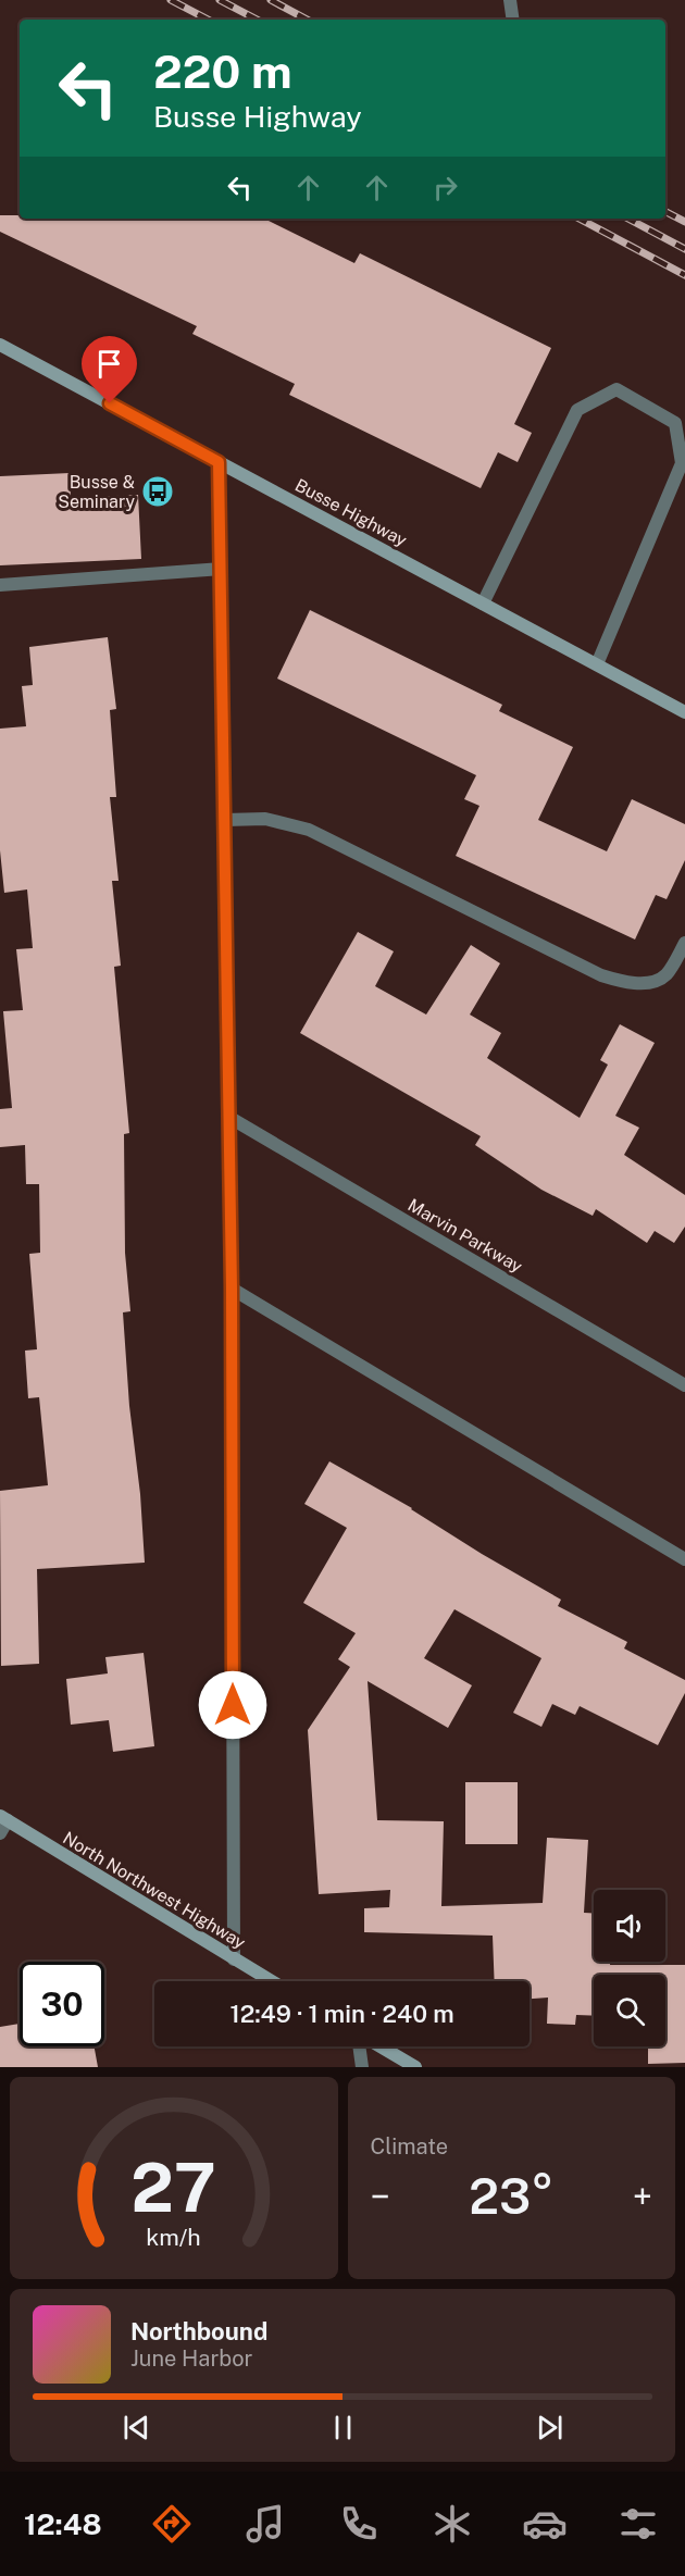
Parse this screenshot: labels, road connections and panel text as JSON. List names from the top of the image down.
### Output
{
  "streets": {
    "main road": ["Busse Highway", "North Northwest Highway"],
    "street": ["Marvin Parkway"]
  },
  "places": {
    "bus stop": ["Busse & Seminary"]
  },
  "page": {
    "turn": ["220 m", "Busse Highway"],
    "limit": "30",
    "trip": "12:49 · 1 min · 240 m",
    "tile": "Climate",
    "heat": ["−", "23°", "+"],
    "song": ["Northbound", "June Harbor"],
    "tabs": "12:48",
    "gauge": ["27", "km/h"]
  }
}
